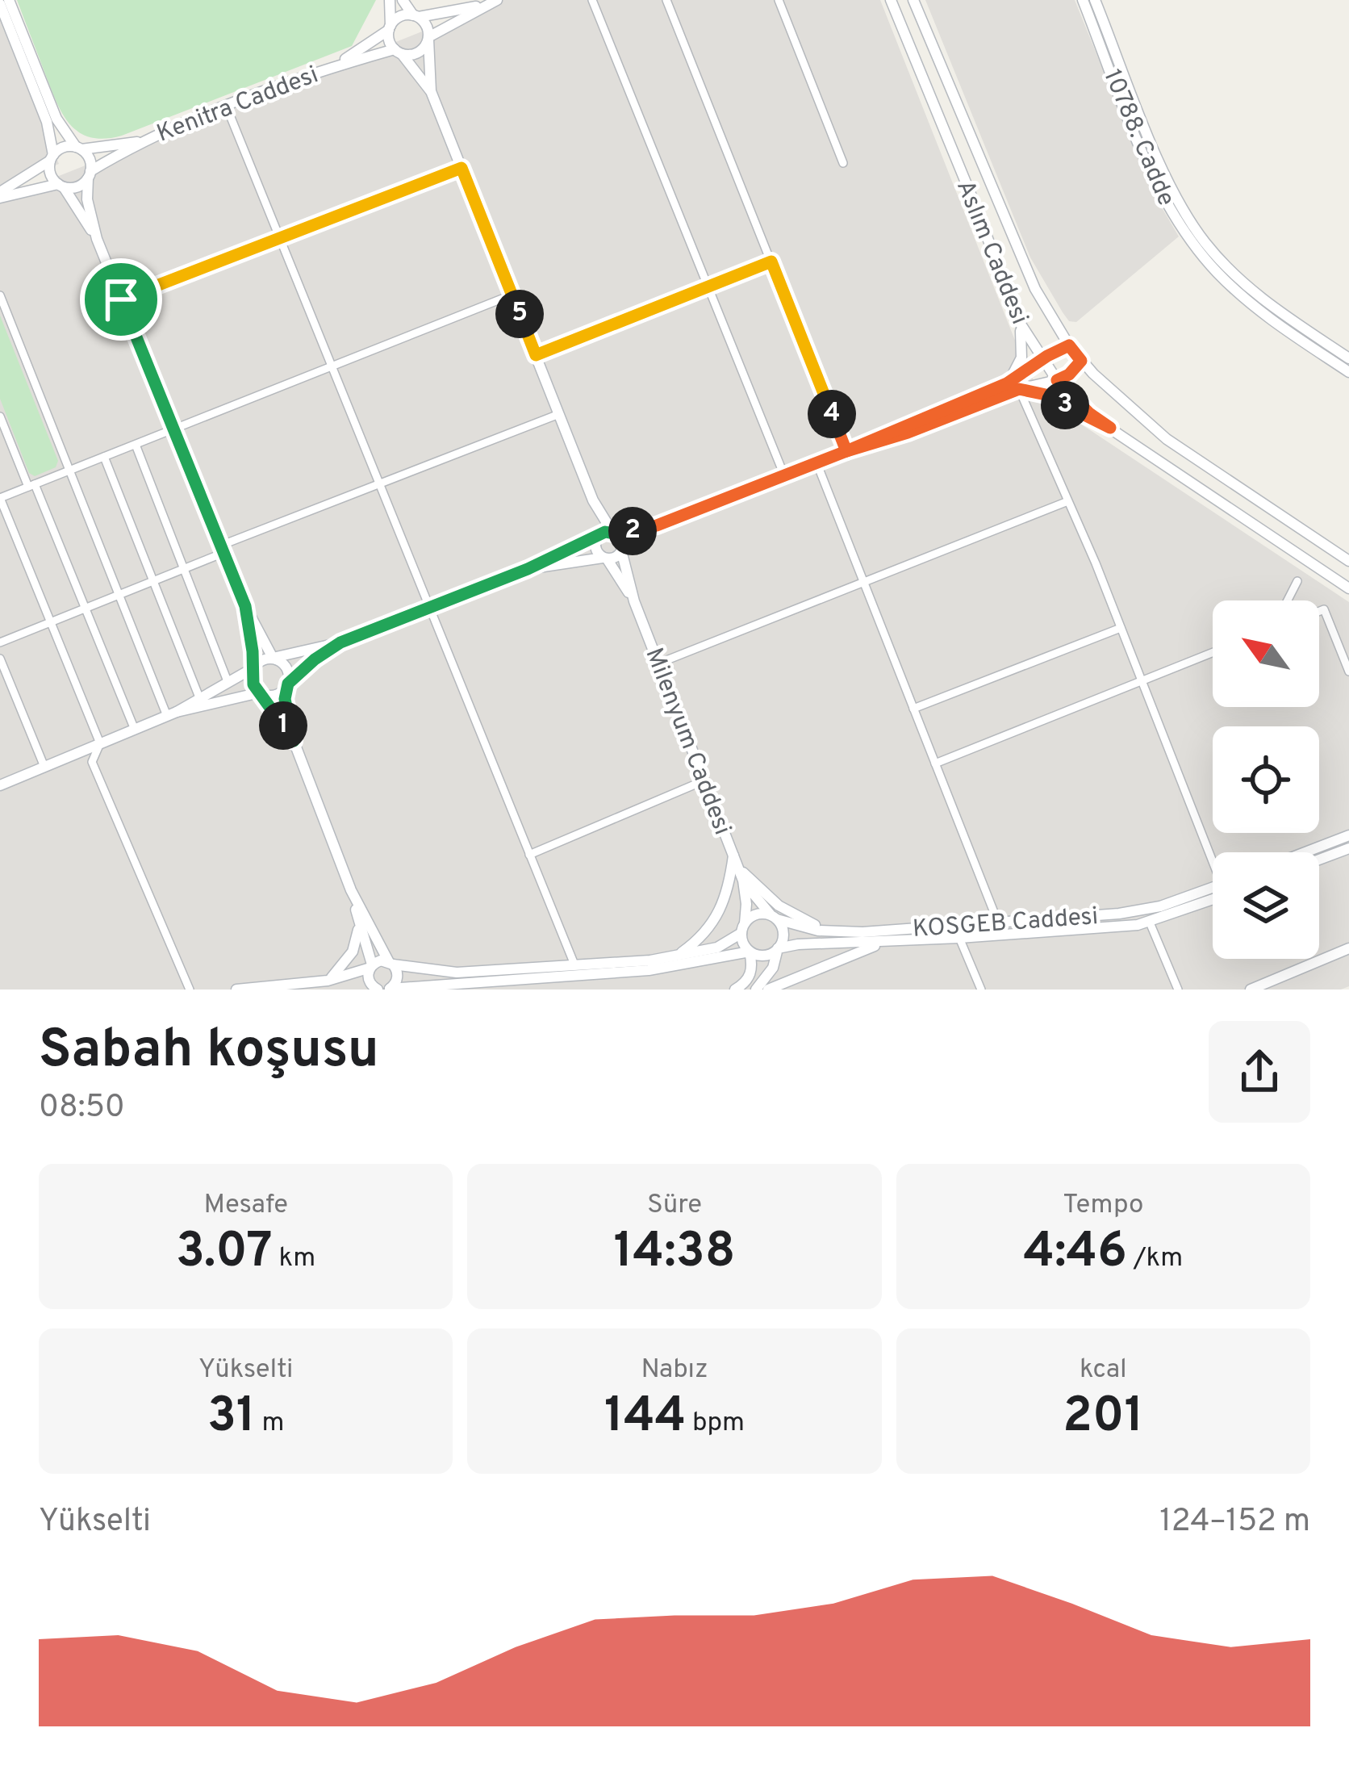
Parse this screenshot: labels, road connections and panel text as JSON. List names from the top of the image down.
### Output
{
  "streets": {
    "street": [
      "Kenitra Caddesi",
      "10788. Cadde",
      "Aslım Caddesi",
      "Milenyum Caddesi",
      "KOSGEB Caddesi"
    ]
  },
  "crossings": [
    ["Milenyum Caddesi", "KOSGEB Caddesi"]
  ],
  "north": "top left",
  "page": {
    "pins": [
      "5",
      "3",
      "4",
      "2",
      "1"
    ],
    "heading": ["Sabah koşusu", "08:50"],
    "stats": [
      ["Mesafe", "3.07 km"],
      ["Süre", "14:38"],
      ["Tempo", "4:46 /km"],
      ["Yükselti", "31 m"],
      ["Nabız", "144 bpm"],
      ["kcal", "201"]
    ],
    "chart": ["Yükselti", "124–152 m"]
  }
}
